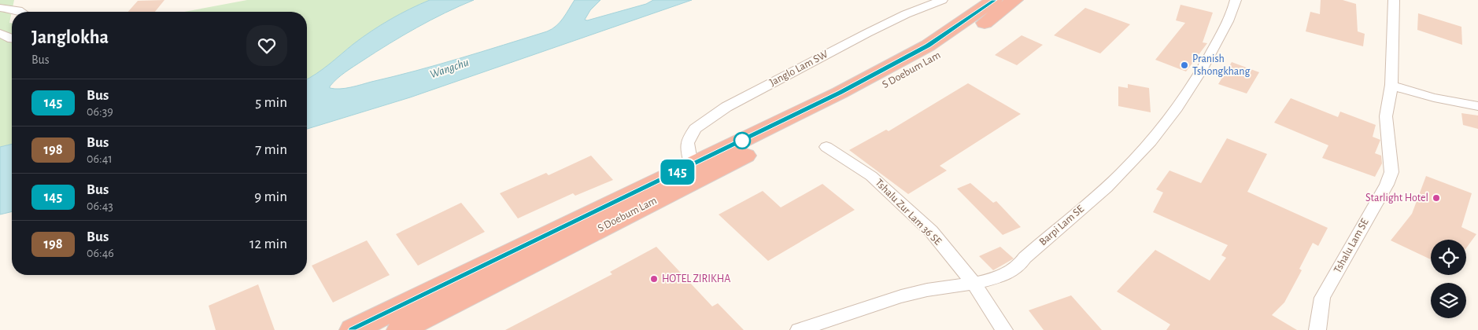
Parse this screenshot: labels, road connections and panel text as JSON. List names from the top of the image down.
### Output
{
  "streets": {
    "highway": ["S Doebum Lam"],
    "street": [
      "Janglo Lam SW",
      "Tshalu Zur Lam 36 SE",
      "Barpi Lam SE",
      "Tshalu Lam SE"
    ]
  },
  "crossings": [
    ["Janglo Lam SW", "S Doebum Lam"],
    ["Tshalu Zur Lam 36 SE", "Barpi Lam SE"]
  ],
  "water": ["Wangchu"],
  "places": ["Pranish Tshongkhang", "Starlight Hotel", "HOTEL ZIRIKHA"],
  "lines": ["bus line 145"],
  "page": {
    "on_map": "145",
    "heading": ["Janglokha", "Bus"],
    "list": [
      {
        "mark": "145",
        "name": "Bus",
        "note": "06:39",
        "value": "5 min"
      },
      {
        "mark": "198",
        "name": "Bus",
        "note": "06:41",
        "value": "7 min"
      },
      {
        "mark": "145",
        "name": "Bus",
        "note": "06:43",
        "value": "9 min"
      },
      {
        "mark": "198",
        "name": "Bus",
        "note": "06:46",
        "value": "12 min"
      }
    ]
  }
}
